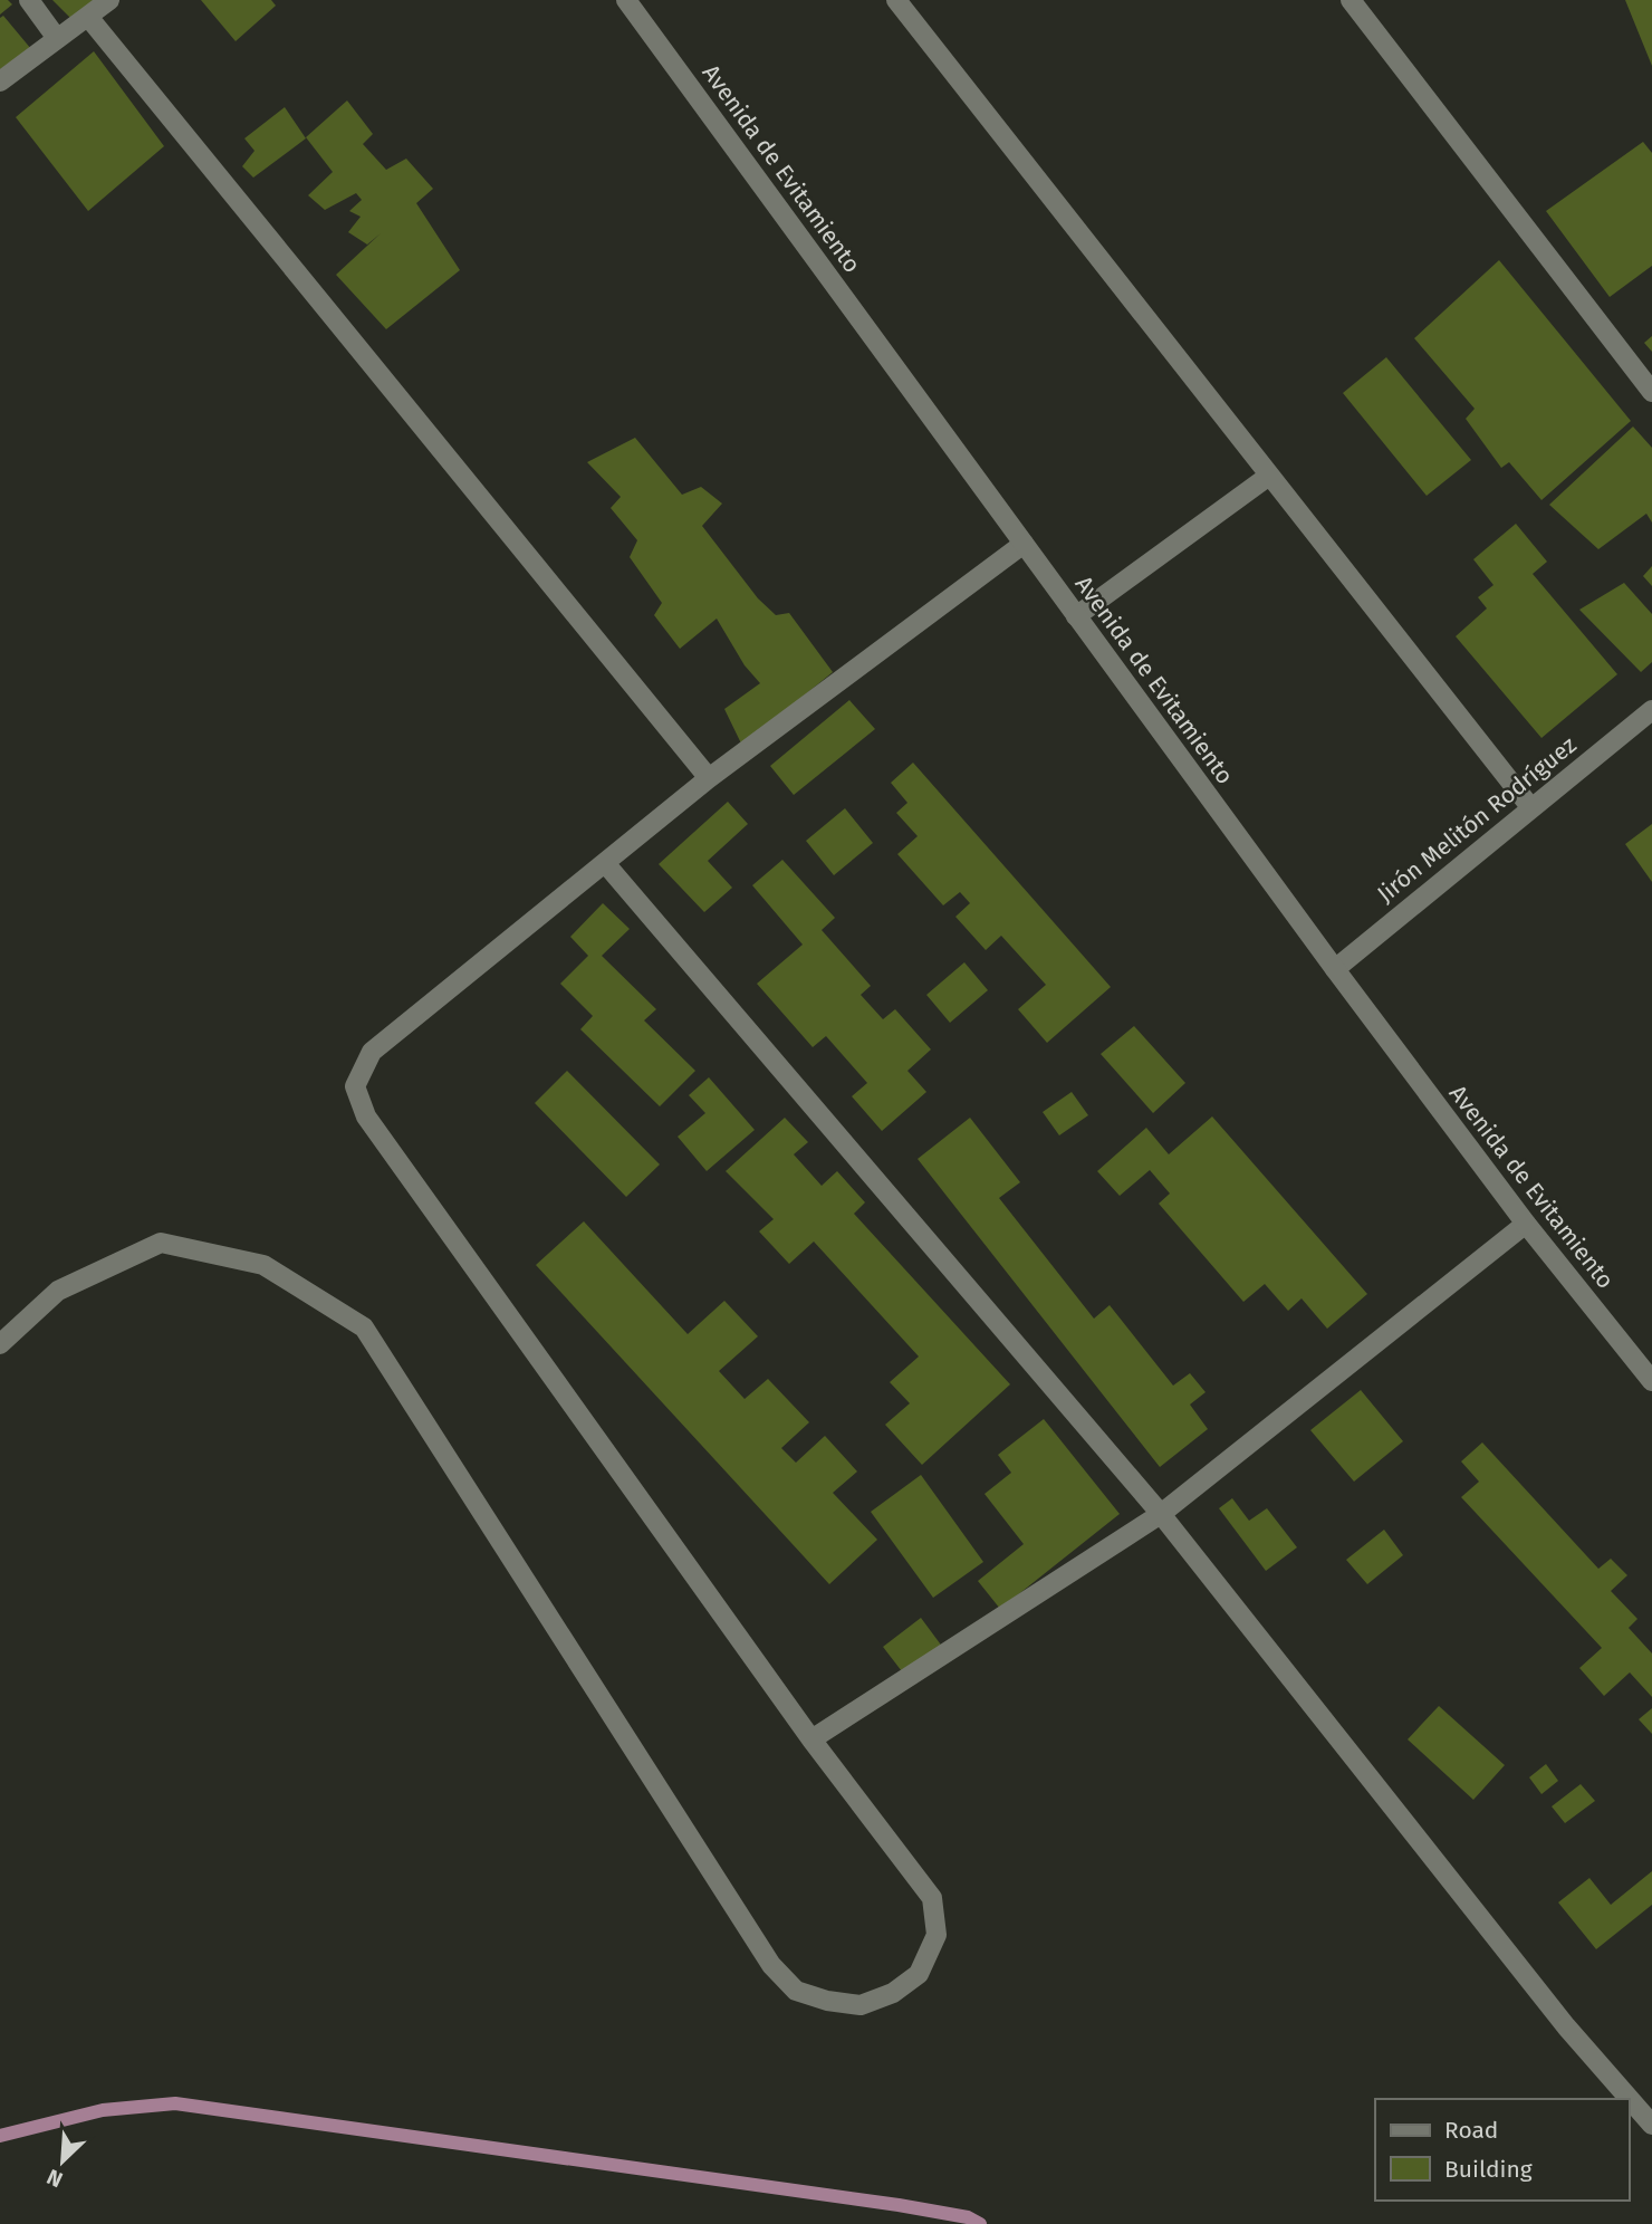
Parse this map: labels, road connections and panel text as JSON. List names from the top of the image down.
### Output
{
  "streets": {
    "street": ["Avenida de Evitamiento", "Jirón Melitón Rodríguez"]
  },
  "crossings": [
    ["Avenida de Evitamiento", "Jirón Melitón Rodríguez"]
  ],
  "legend": ["Road", "Building"],
  "north": "bottom left"
}
